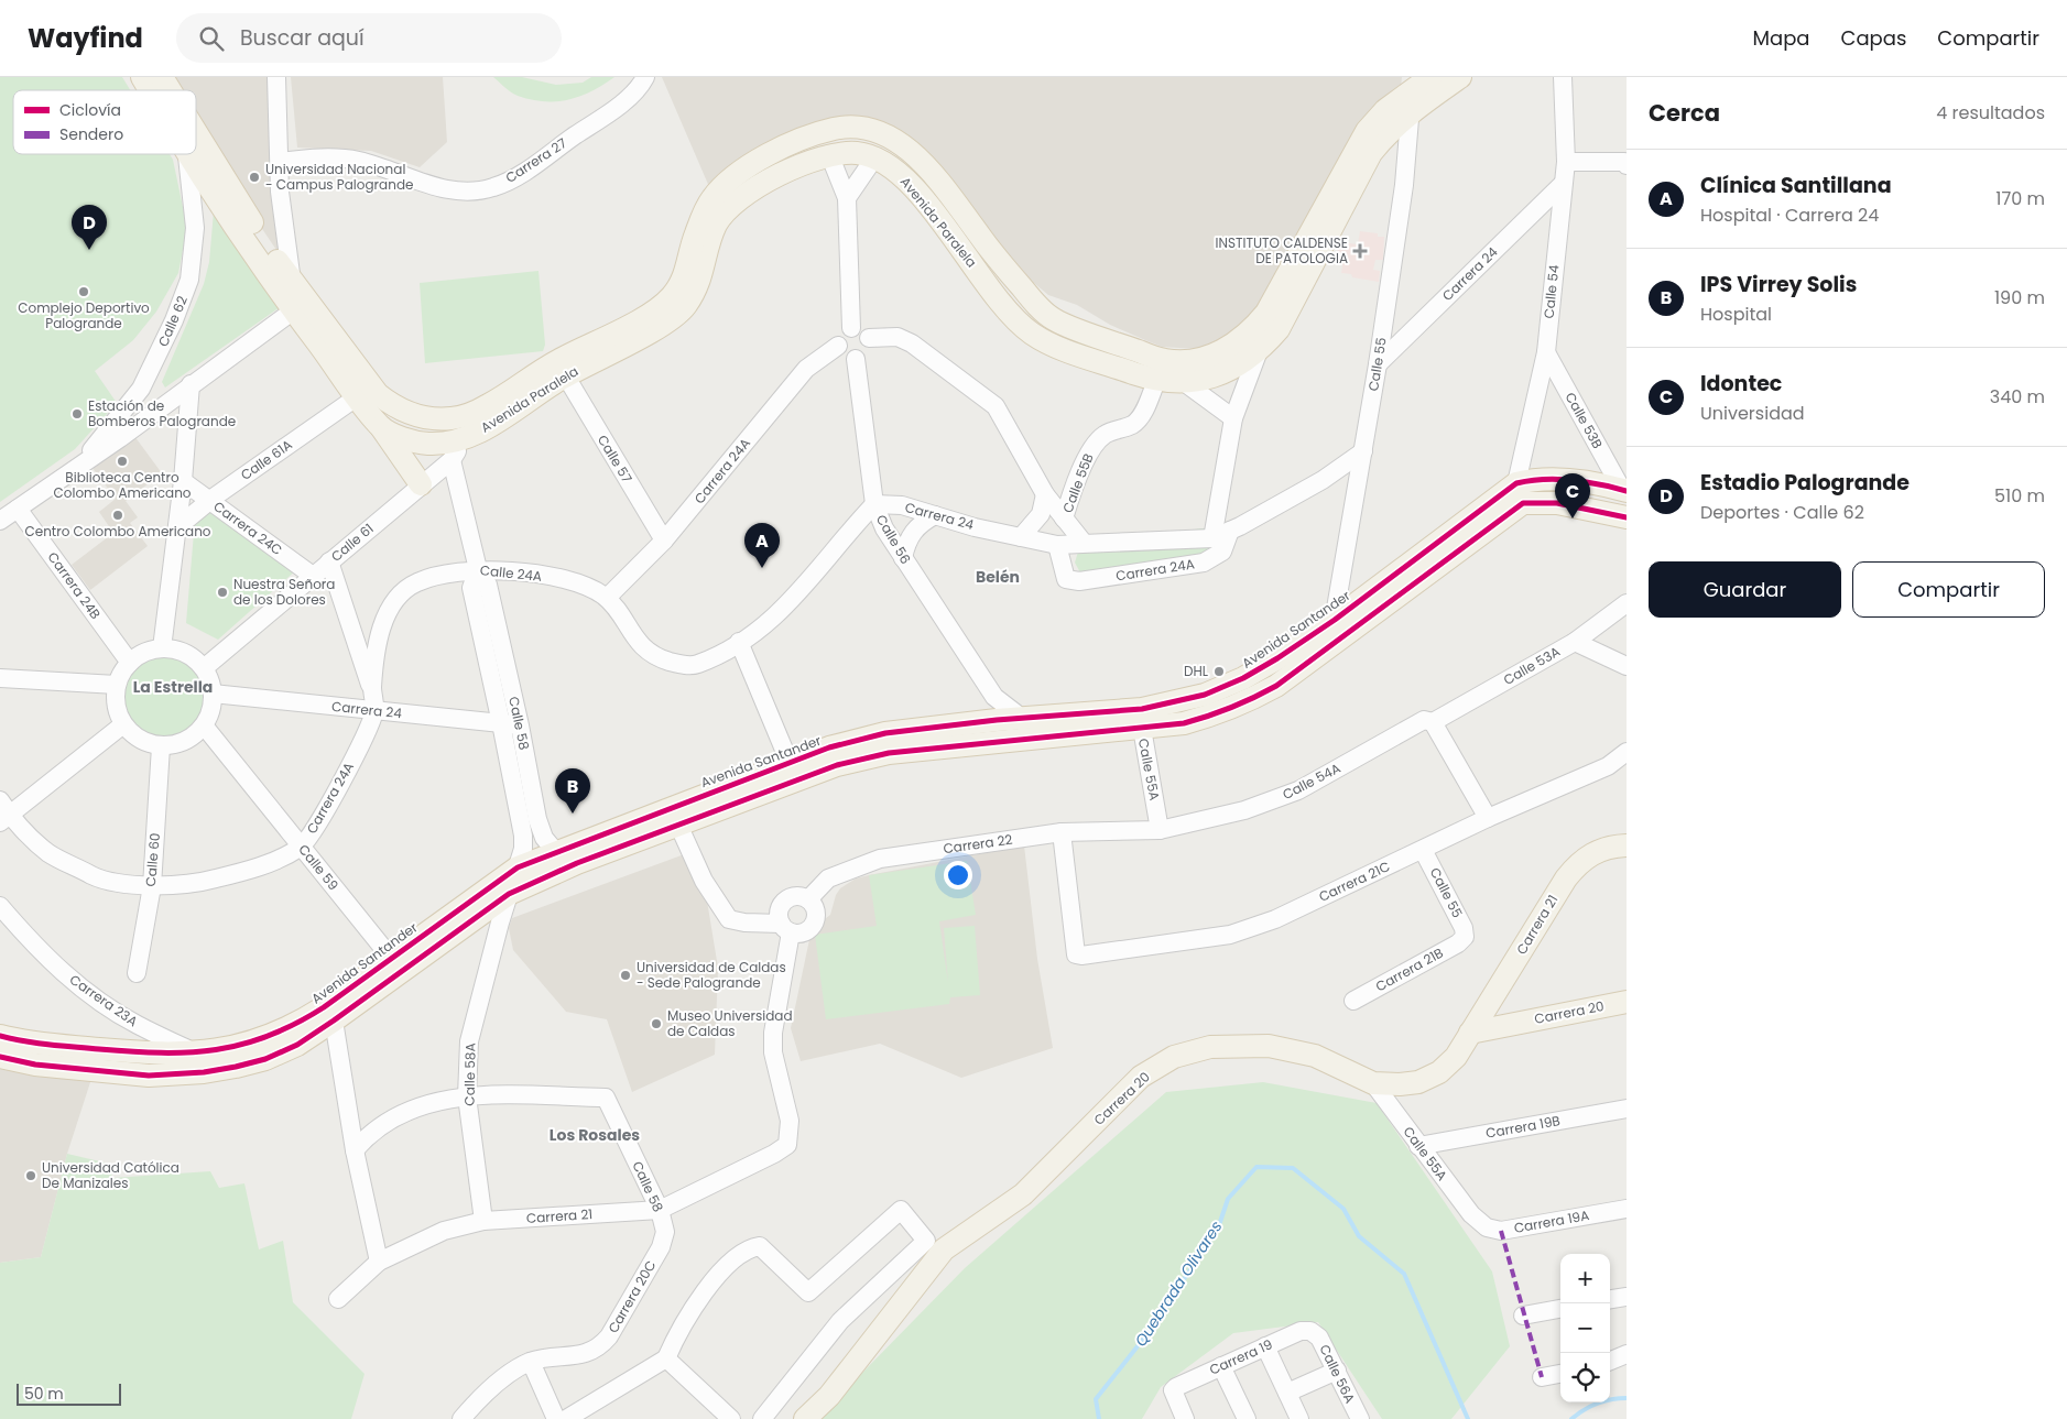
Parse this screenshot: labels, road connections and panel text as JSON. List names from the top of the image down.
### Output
{
  "streets": {
    "main road": [
      "Avenida Paralela",
      "Avenida Santander",
      "Carrera 21",
      "Carrera 20"
    ],
    "street": [
      "Carrera 27",
      "Carrera 24",
      "Calle 54",
      "Calle 62",
      "Calle 55",
      "Calle 53B",
      "Calle 57",
      "Calle 61A",
      "Carrera 24A",
      "Calle 55B",
      "Carrera 24C",
      "Calle 56",
      "Calle 61",
      "Calle 24A",
      "Carrera 24B",
      "Calle 53A",
      "Calle 58",
      "Calle 55A",
      "Calle 54A",
      "Carrera 22",
      "Calle 60",
      "Calle 59",
      "Carrera 21C",
      "Carrera 21B",
      "Carrera 23A",
      "Calle 58A",
      "Carrera 19B",
      "Carrera 19A",
      "Carrera 20C",
      "Carrera 19",
      "Calle 56A"
    ]
  },
  "crossings": [
    ["Avenida Paralela", "Calle 62"],
    ["Avenida Paralela", "Calle 55"],
    ["Avenida Paralela", "Calle 57"],
    ["Avenida Paralela", "Calle 61A"],
    ["Avenida Paralela", "Calle 55B"],
    ["Avenida Paralela", "Calle 61"],
    ["Carrera 24", "Calle 54"],
    ["Carrera 24", "Calle 55"],
    ["Carrera 24", "Carrera 24A"],
    ["Carrera 24", "Calle 56"],
    ["Carrera 24", "Calle 61"],
    ["Carrera 24", "Calle 24A"],
    ["Carrera 24", "Carrera 24B"],
    ["Carrera 24", "Calle 58"],
    ["Carrera 24", "Calle 60"],
    ["Carrera 24", "Calle 59"],
    ["Calle 54", "Calle 53B"],
    ["Calle 54", "Avenida Santander"],
    ["Calle 62", "Carrera 24B"],
    ["Calle 55", "Avenida Santander"],
    ["Calle 55", "Carrera 21C"],
    ["Calle 55", "Carrera 21B"],
    ["Calle 53B", "Avenida Santander"],
    ["Calle 57", "Carrera 24A"],
    ["Calle 61A", "Carrera 24C"],
    ["Carrera 24A", "Calle 56"],
    ["Carrera 24A", "Calle 24A"],
    ["Carrera 24A", "Calle 60"],
    ["Carrera 24A", "Calle 59"],
    ["Carrera 24C", "Calle 61"],
    ["Calle 56", "Avenida Santander"],
    ["Calle 61", "Carrera 24B"],
    ["Calle 61", "Calle 58"],
    ["Calle 61", "Calle 60"],
    ["Calle 61", "Calle 59"],
    ["Calle 24A", "Calle 58"],
    ["Carrera 24B", "Calle 60"],
    ["Carrera 24B", "Calle 59"],
    ["Avenida Santander", "Calle 58"],
    ["Avenida Santander", "Calle 55A"],
    ["Avenida Santander", "Calle 59"],
    ["Avenida Santander", "Carrera 23A"],
    ["Avenida Santander", "Calle 58A"],
    ["Calle 53A", "Calle 54A"],
    ["Calle 58", "Carrera 21"],
    ["Calle 58", "Calle 58A"],
    ["Calle 58", "Carrera 20C"],
    ["Calle 55A", "Calle 54A"],
    ["Calle 55A", "Carrera 22"],
    ["Calle 55A", "Carrera 20"],
    ["Calle 55A", "Carrera 19B"],
    ["Calle 55A", "Carrera 19A"],
    ["Calle 54A", "Carrera 22"],
    ["Carrera 22", "Carrera 21C"],
    ["Carrera 22", "Carrera 21"],
    ["Calle 60", "Calle 59"],
    ["Carrera 21", "Carrera 20"],
    ["Carrera 21", "Calle 58A"],
    ["Carrera 19", "Calle 56A"]
  ],
  "districts": ["Belén", "La Estrella", "Los Rosales"],
  "water": ["Quebrada Olivares"],
  "places": {
    "other": [
      "Universidad Nacional - Campus Palogrande",
      "Complejo Deportivo Palogrande",
      "Estación de Bomberos Palogrande",
      "Biblioteca Centro Colombo Americano",
      "Centro Colombo Americano",
      "Nuestra Señora de los Dolores",
      "DHL",
      "Universidad de Caldas - Sede Palogrande",
      "Museo Universidad de Caldas",
      "Universidad Católica De Manizales"
    ],
    "health": ["INSTITUTO CALDENSE DE PATOLOGIA"]
  },
  "legend": ["Ciclovía", "Sendero"],
  "scale_bar": "50 m",
  "page": {
    "header": "Wayfind",
    "search": "Buscar aquí",
    "nav": ["Mapa", "Capas", "Compartir"],
    "heading": ["Cerca", "4 resultados"],
    "list": [
      {
        "mark": "A",
        "name": "Clínica Santillana",
        "note": "Hospital · Carrera 24",
        "value": "170 m"
      },
      {
        "mark": "B",
        "name": "IPS Virrey Solis",
        "note": "Hospital",
        "value": "190 m"
      },
      {
        "mark": "C",
        "name": "Idontec",
        "note": "Universidad",
        "value": "340 m"
      },
      {
        "mark": "D",
        "name": "Estadio Palogrande",
        "note": "Deportes · Calle 62",
        "value": "510 m"
      }
    ],
    "pins": [
      "D",
      "C",
      "A",
      "B"
    ],
    "buttons": ["Guardar", "Compartir"],
    "map_buttons": ["+", "−"],
    "scale": "50 m"
  }
}
